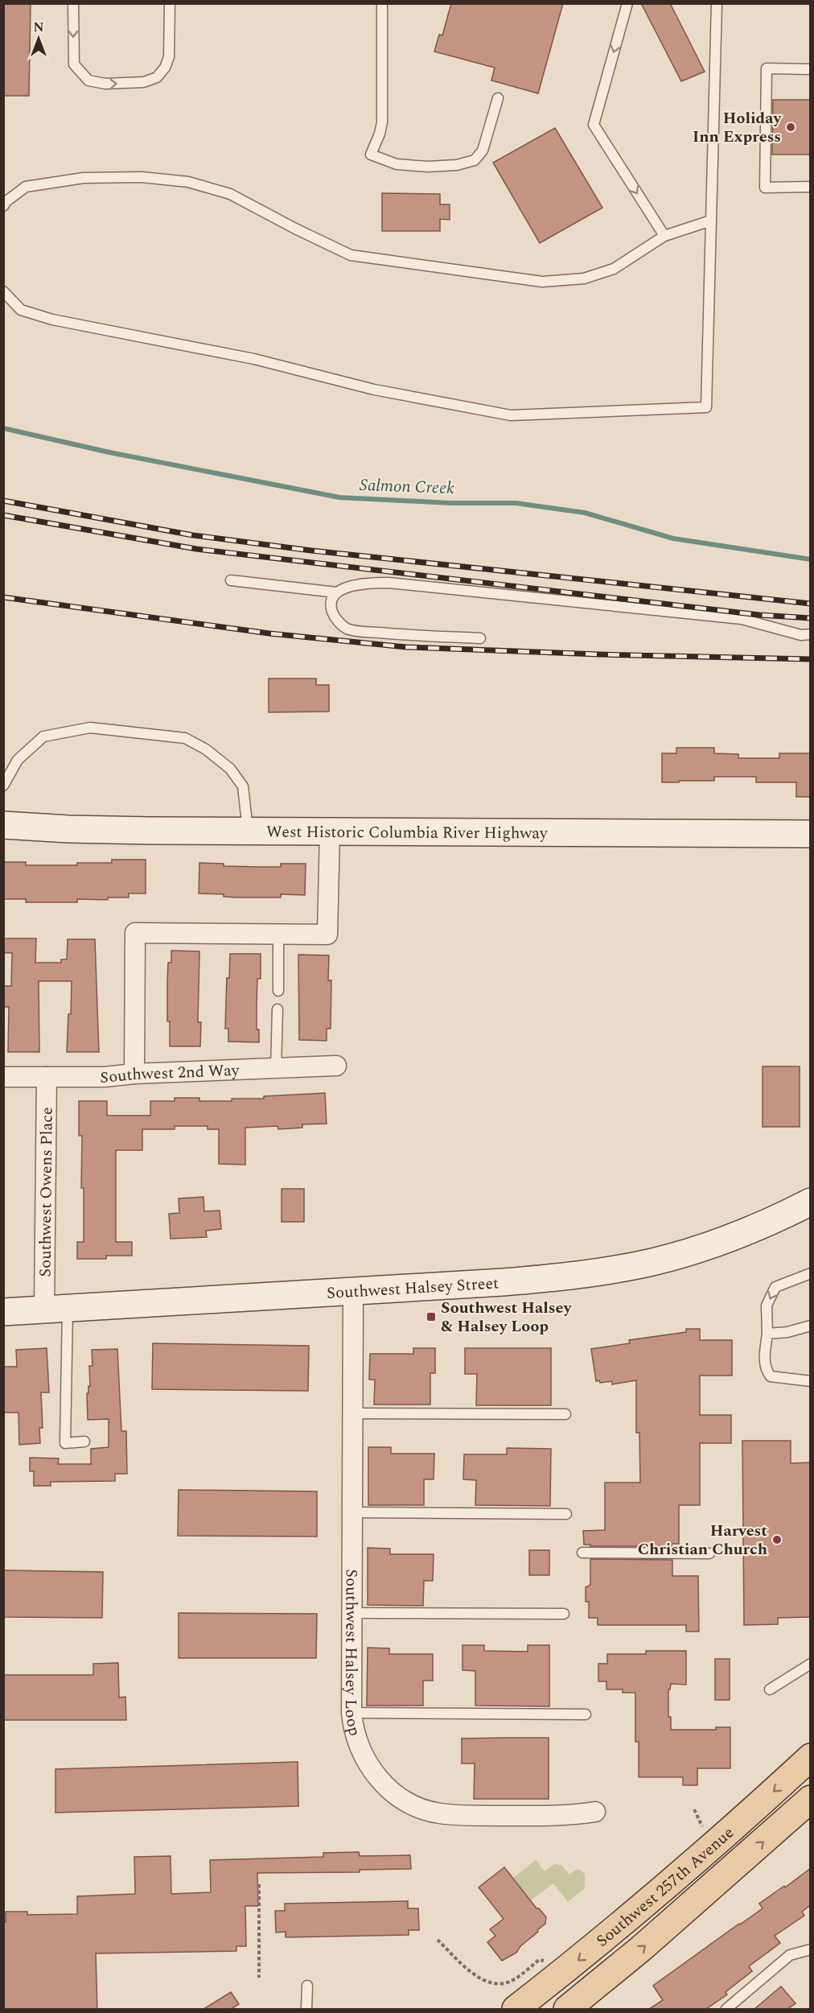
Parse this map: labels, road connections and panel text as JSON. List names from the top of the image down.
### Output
{
  "streets": {
    "main road": ["Southwest 257th Avenue"],
    "street": [
      "West Historic Columbia River Highway",
      "Southwest 2nd Way",
      "Southwest Owens Place",
      "Southwest Halsey Street",
      "Southwest Halsey Loop"
    ]
  },
  "crossings": [
    ["Southwest 2nd Way", "Southwest Owens Place"],
    ["Southwest Owens Place", "Southwest Halsey Street"],
    ["Southwest Halsey Street", "Southwest Halsey Loop"]
  ],
  "water": ["Salmon Creek"],
  "places": {
    "other": ["Holiday Inn Express", "Harvest Christian Church"],
    "transit": ["Southwest Halsey & Halsey Loop"]
  },
  "north": "top"
}
